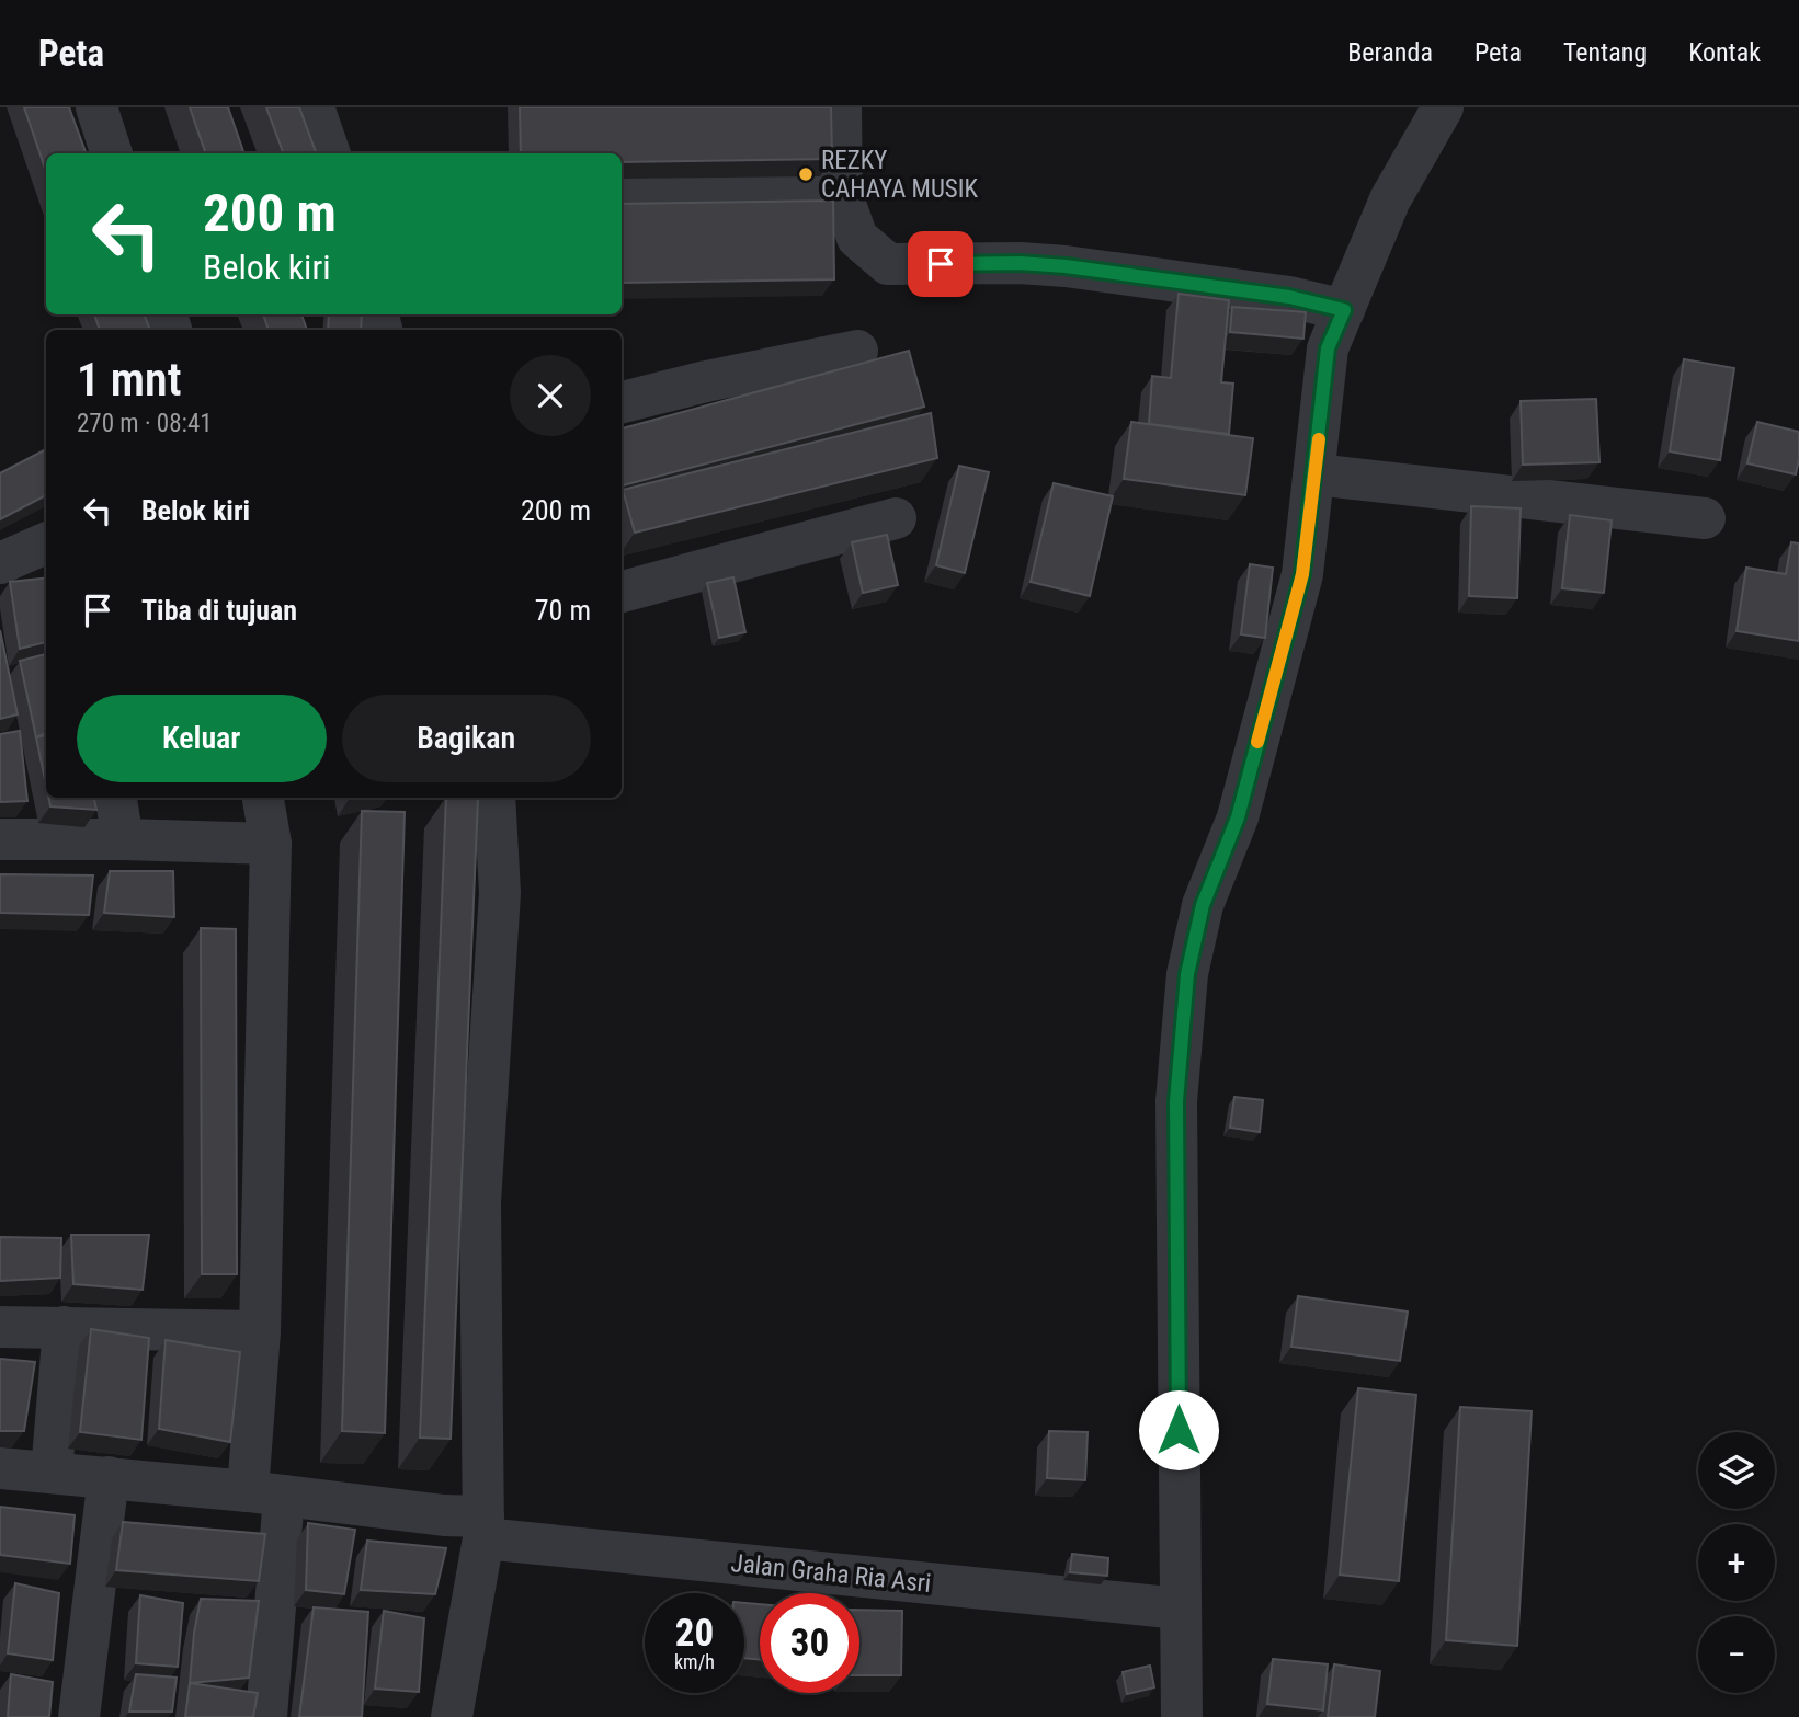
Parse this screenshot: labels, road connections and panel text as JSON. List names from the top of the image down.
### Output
{
  "streets": {
    "street": ["Jalan Graha Ria Asri"]
  },
  "places": ["REZKY CAHAYA MUSIK"],
  "page": {
    "header": "Peta",
    "nav": [
      "Beranda",
      "Peta",
      "Tentang",
      "Kontak"
    ],
    "turn": ["200 m", "Belok kiri"],
    "heading": ["1 mnt", "270 m · 08:41"],
    "list": [
      {
        "name": "Belok kiri",
        "value": "200 m"
      },
      {
        "name": "Tiba di tujuan",
        "value": "70 m"
      }
    ],
    "buttons": ["Keluar", "Bagikan"],
    "map_buttons": ["+", "−"],
    "speed": "20 km/h",
    "limit": "30"
  }
}
